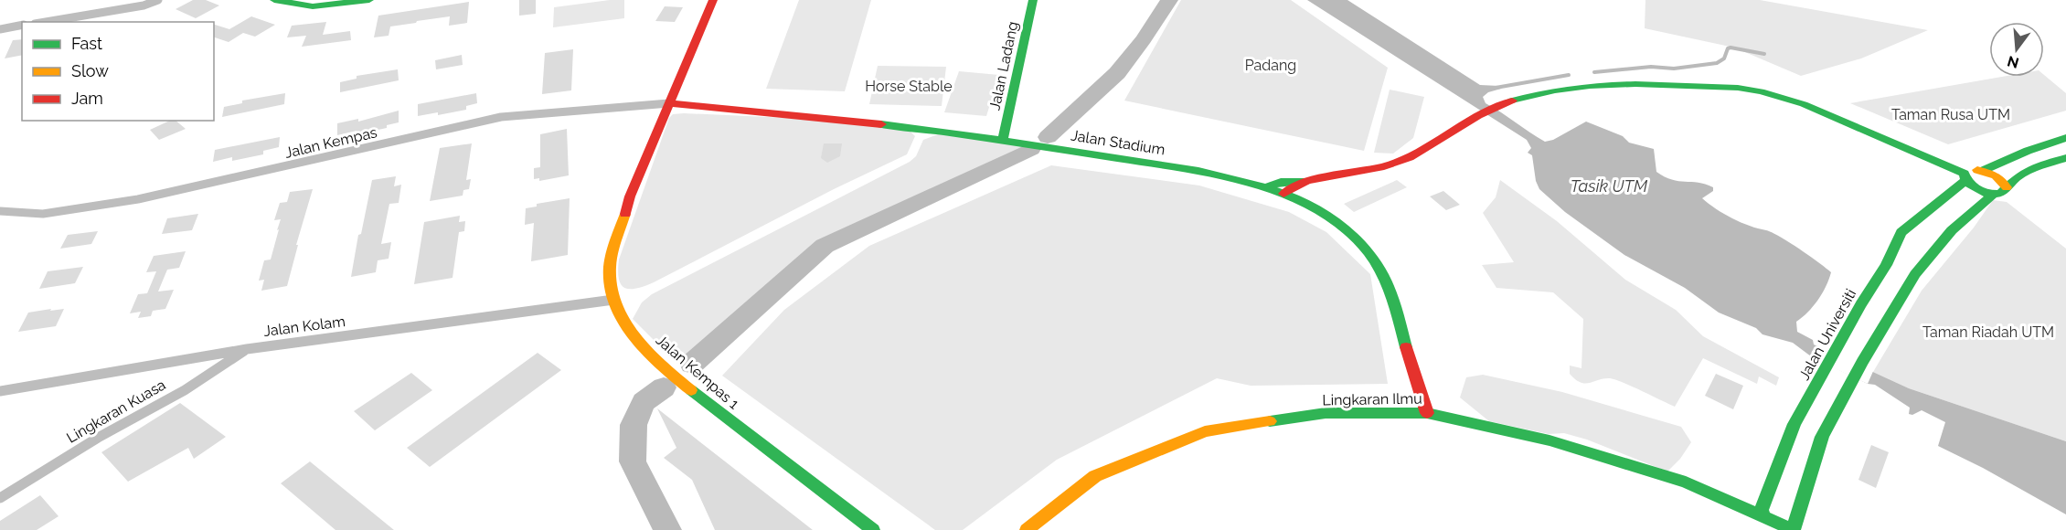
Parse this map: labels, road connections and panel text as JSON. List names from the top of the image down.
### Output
{
  "streets": {
    "street": [
      "Jalan Ladang",
      "Jalan Kempas",
      "Jalan Stadium",
      "Jalan Kolam",
      "Jalan Universiti",
      "Jalan Kempas 1",
      "Lingkaran Ilmu",
      "Lingkaran Kuasa"
    ]
  },
  "crossings": [
    ["Jalan Ladang", "Jalan Stadium"],
    ["Jalan Kempas", "Jalan Stadium"],
    ["Jalan Kempas", "Jalan Kempas 1"],
    ["Jalan Stadium", "Jalan Kempas 1"],
    ["Jalan Stadium", "Lingkaran Ilmu"],
    ["Jalan Kolam", "Jalan Kempas 1"],
    ["Jalan Kolam", "Lingkaran Kuasa"],
    ["Jalan Universiti", "Lingkaran Ilmu"]
  ],
  "water": ["Tasik UTM"],
  "parks": [
    "Padang",
    "Horse Stable",
    "Taman Rusa UTM",
    "Taman Riadah UTM"
  ],
  "legend": ["Fast", "Slow", "Jam"],
  "north": "bottom"
}
